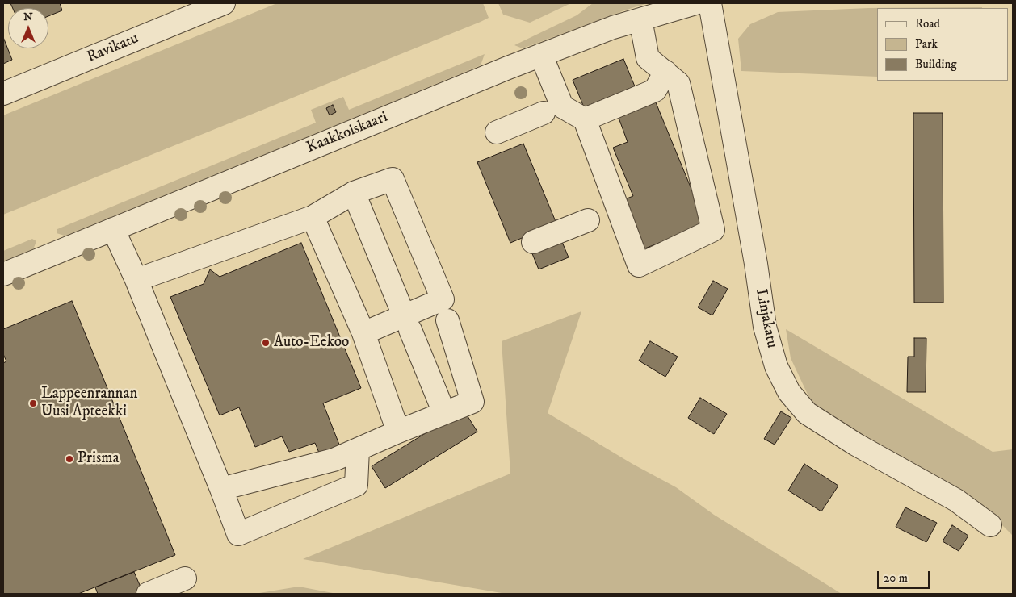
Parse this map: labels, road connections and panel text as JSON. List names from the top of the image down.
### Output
{
  "streets": {
    "street": ["Ravikatu", "Kaakkoiskaari", "Linjakatu"]
  },
  "places": ["Auto-Eekoo", "Lappeenrannan Uusi Apteekki", "Prisma"],
  "legend": ["Road", "Park", "Building"],
  "scale_bar": "20 m",
  "north": "top"
}
